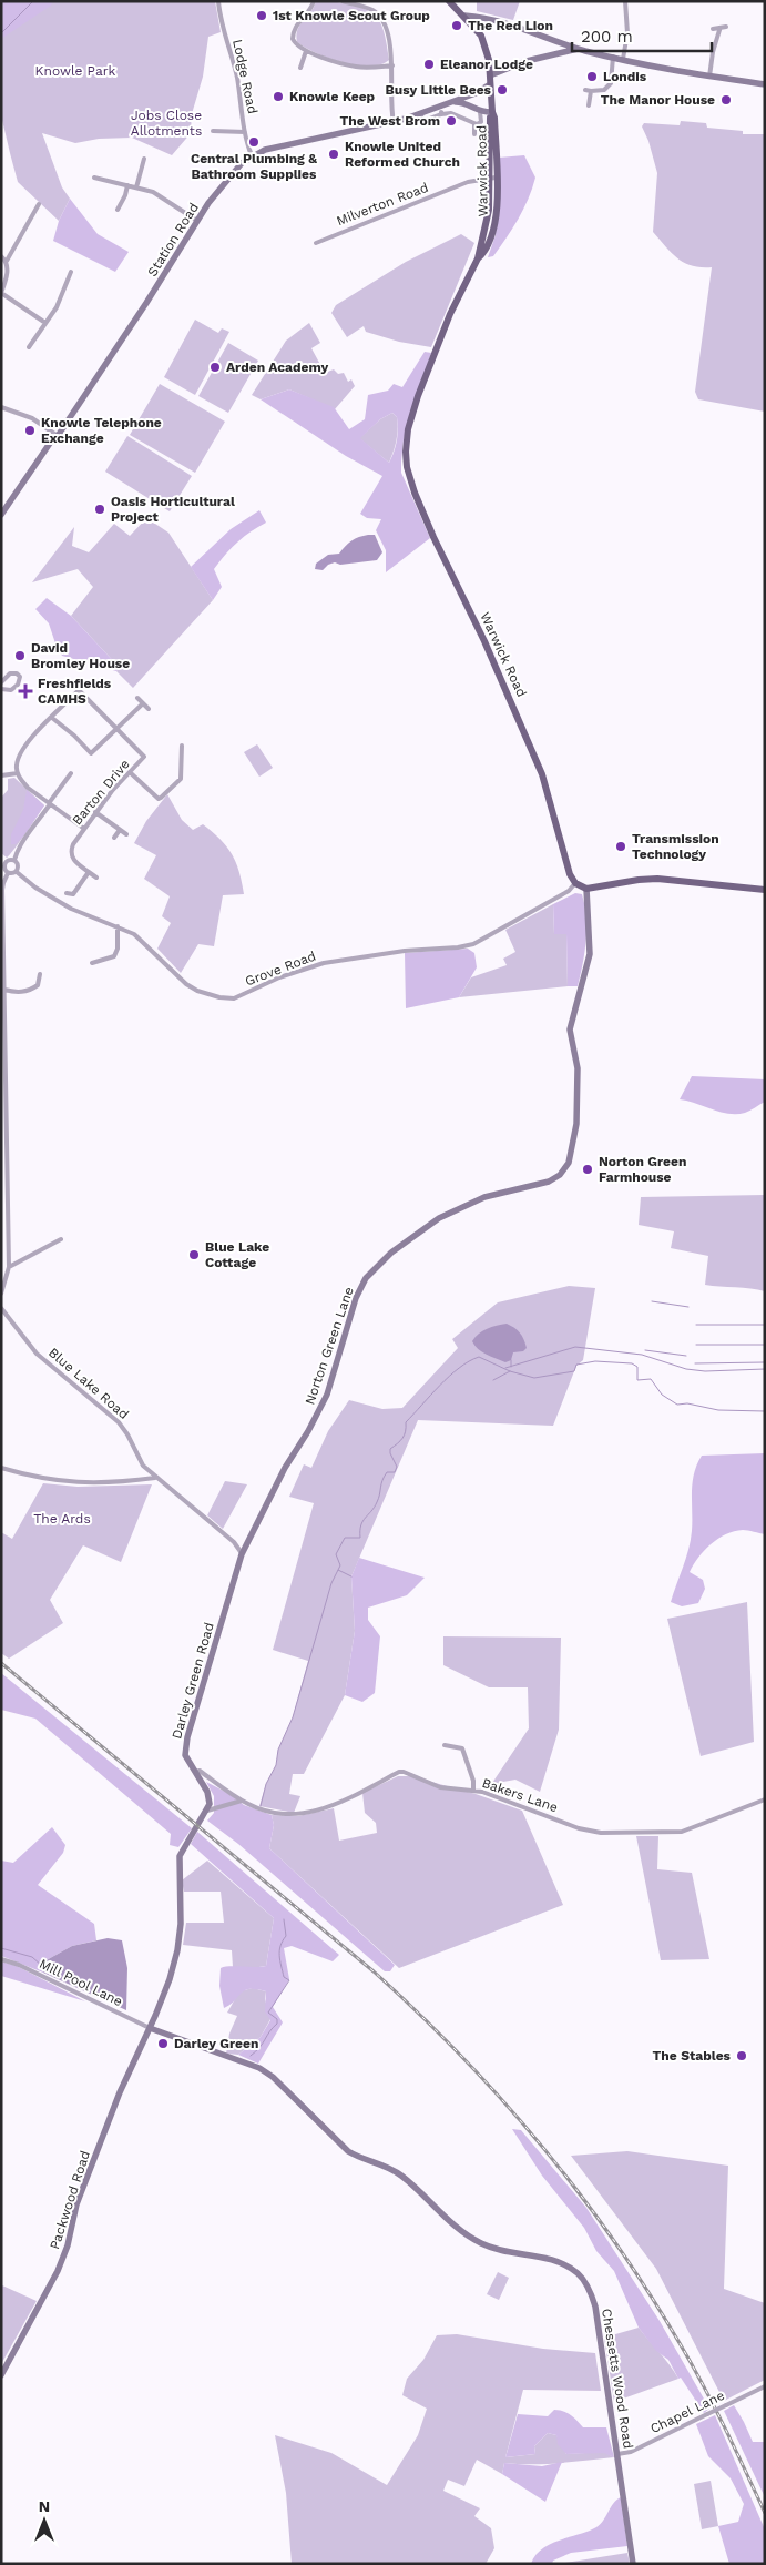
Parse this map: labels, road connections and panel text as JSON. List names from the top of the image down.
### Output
{
  "streets": {
    "main road": ["Warwick Road"],
    "street": [
      "Lodge Road",
      "Milverton Road",
      "Station Road",
      "Barton Drive",
      "Grove Road",
      "Norton Green Lane",
      "Blue Lake Road",
      "Darley Green Road",
      "Bakers Lane",
      "Mill Pool Lane",
      "Packwood Road",
      "Chessetts Wood Road",
      "Chapel Lane"
    ]
  },
  "crossings": [
    ["Lodge Road", "Station Road"],
    ["Warwick Road", "Milverton Road"],
    ["Warwick Road", "Station Road"],
    ["Warwick Road", "Grove Road"],
    ["Norton Green Lane", "Blue Lake Road"],
    ["Norton Green Lane", "Darley Green Road"],
    ["Blue Lake Road", "Darley Green Road"],
    ["Darley Green Road", "Bakers Lane"],
    ["Mill Pool Lane", "Packwood Road"],
    ["Mill Pool Lane", "Chessetts Wood Road"],
    ["Packwood Road", "Chessetts Wood Road"],
    ["Chessetts Wood Road", "Chapel Lane"]
  ],
  "parks": ["Knowle Park", "Jobs Close Allotments", "The Ards"],
  "places": {
    "other": [
      "1st Knowle Scout Group",
      "The Red Lion",
      "Eleanor Lodge",
      "Londis",
      "Busy Little Bees",
      "Knowle Keep",
      "The Manor House",
      "The West Brom",
      "Central Plumbing & Bathroom Supplies",
      "Knowle United Reformed Church",
      "Arden Academy",
      "Knowle Telephone Exchange",
      "Oasis Horticultural Project",
      "David Bromley House",
      "Transmission Technology",
      "Norton Green Farmhouse",
      "Blue Lake Cottage",
      "Darley Green",
      "The Stables"
    ],
    "health": ["Freshfields CAMHS"]
  },
  "scale_bar": "200 m",
  "north": "top"
}
